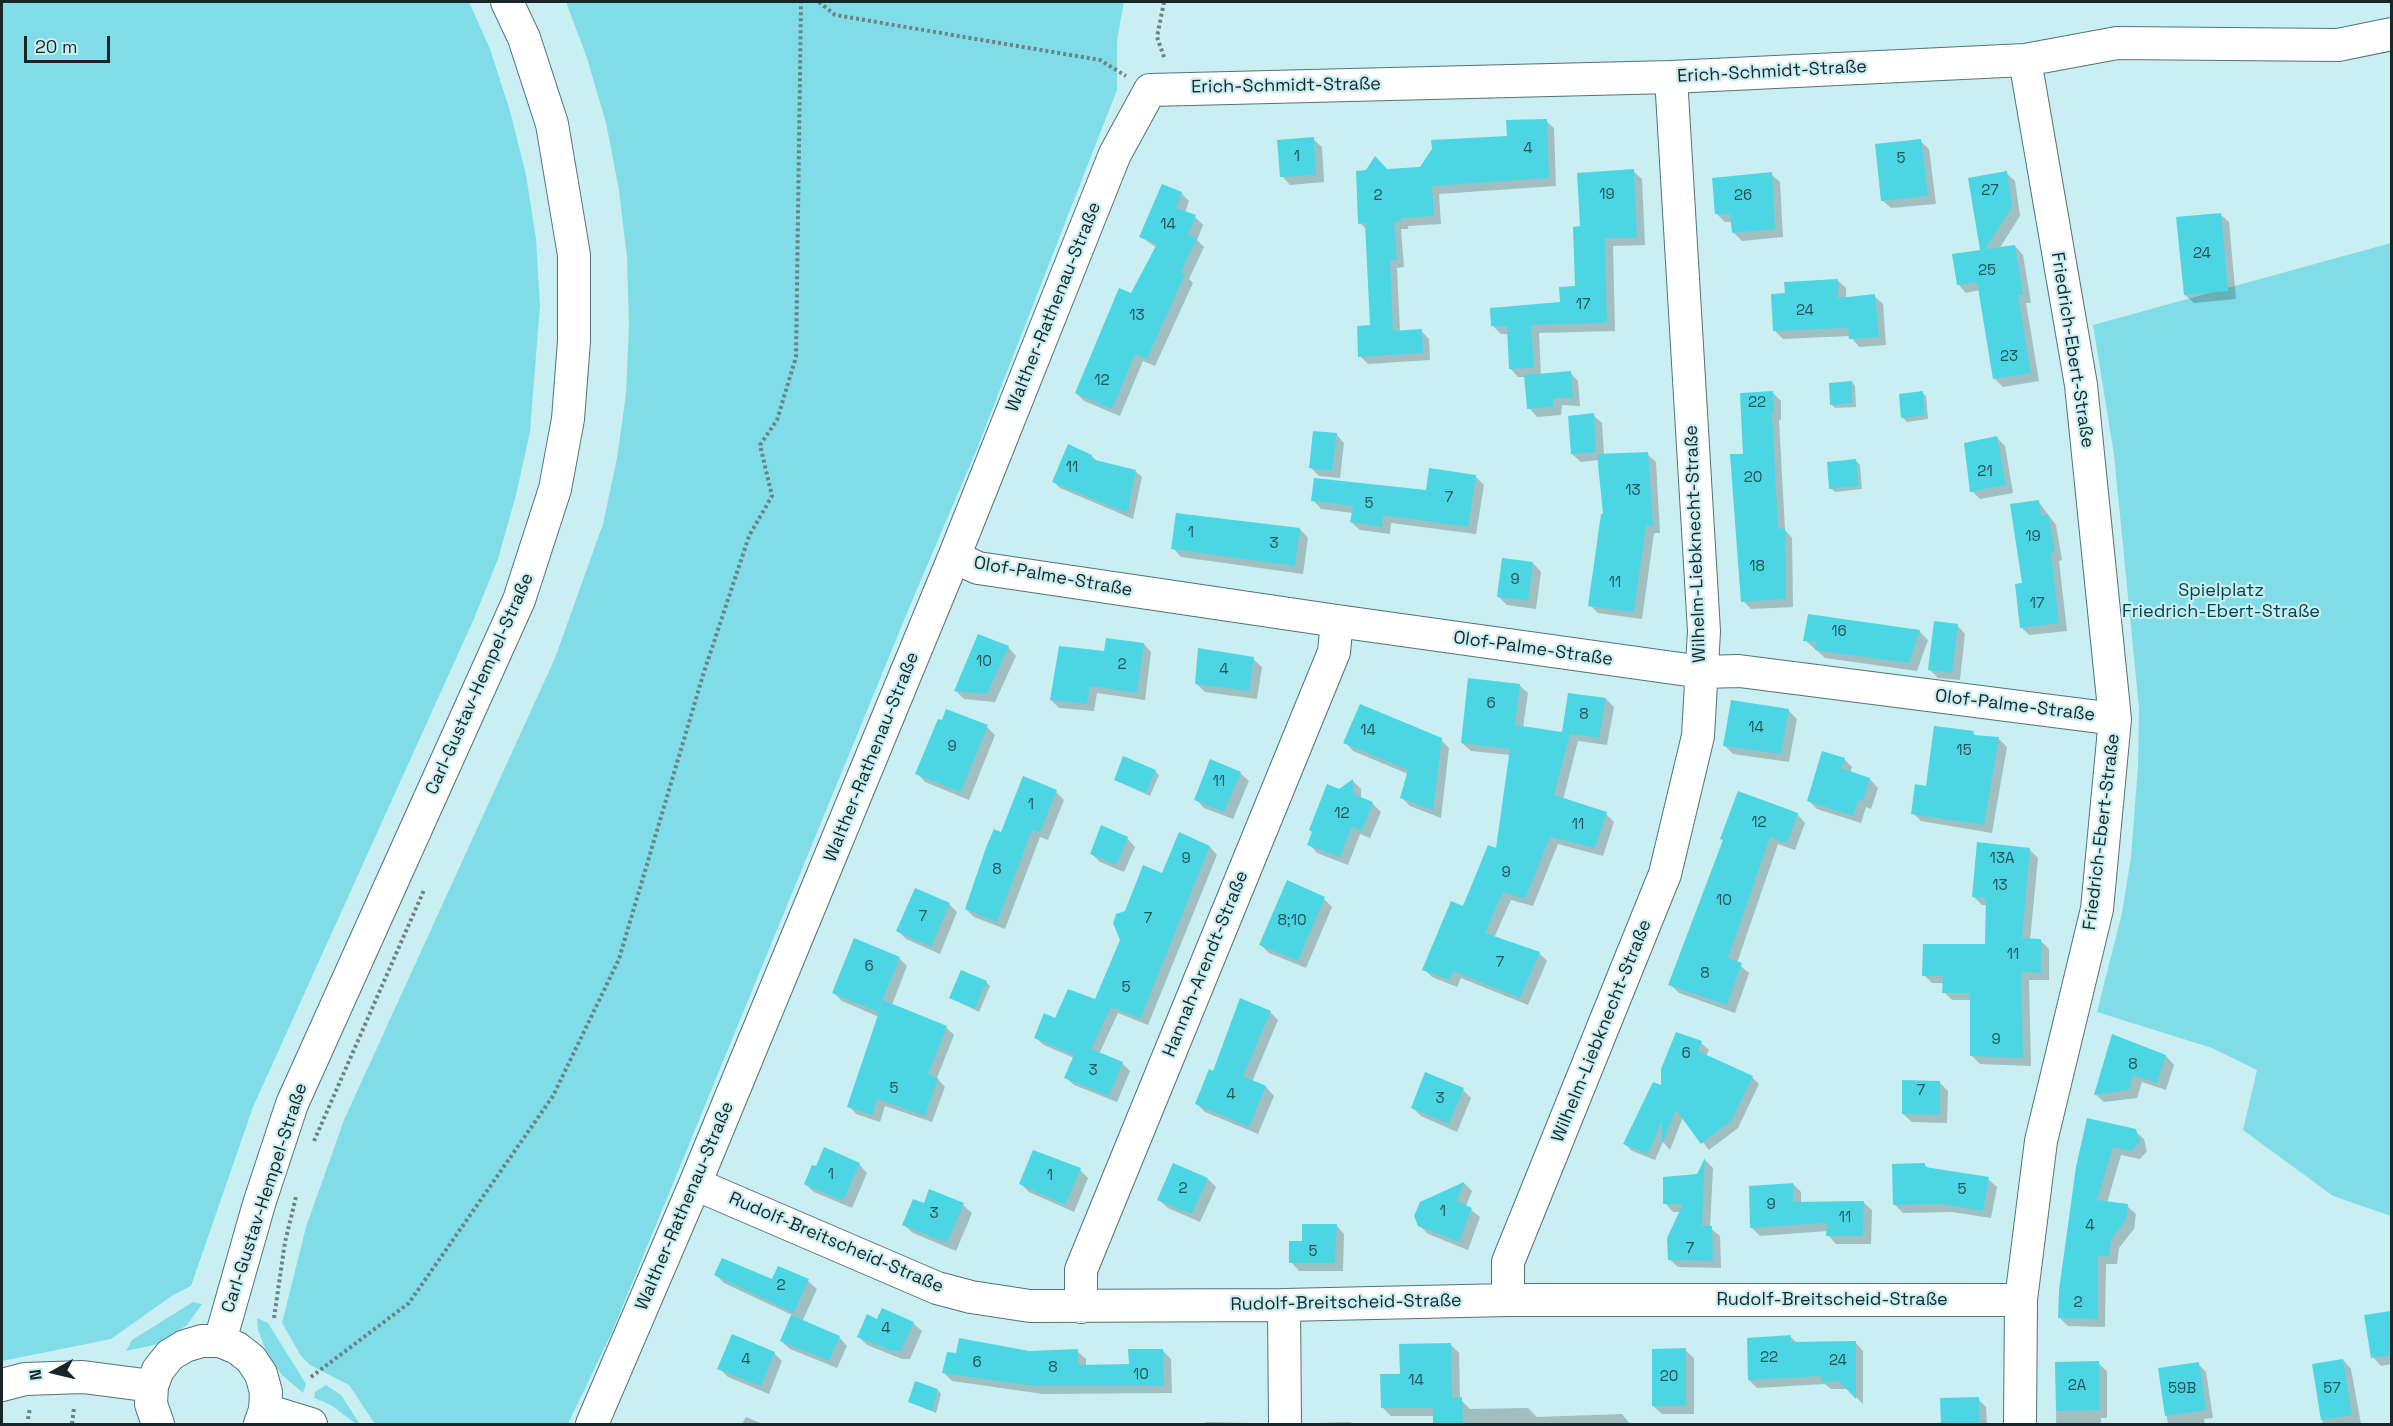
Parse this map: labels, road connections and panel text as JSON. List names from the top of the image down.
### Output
{
  "streets": {
    "street": [
      "Erich-Schmidt-Straße",
      "Walther-Rathenau-Straße",
      "Friedrich-Ebert-Straße",
      "Wilhelm-Liebknecht-Straße",
      "Olof-Palme-Straße",
      "Carl-Gustav-Hempel-Straße",
      "Hannah-Arendt-Straße",
      "Rudolf-Breitscheid-Straße"
    ]
  },
  "crossings": [
    ["Erich-Schmidt-Straße", "Walther-Rathenau-Straße"],
    ["Erich-Schmidt-Straße", "Friedrich-Ebert-Straße"],
    ["Erich-Schmidt-Straße", "Wilhelm-Liebknecht-Straße"],
    ["Walther-Rathenau-Straße", "Olof-Palme-Straße"],
    ["Walther-Rathenau-Straße", "Rudolf-Breitscheid-Straße"],
    ["Friedrich-Ebert-Straße", "Olof-Palme-Straße"],
    ["Friedrich-Ebert-Straße", "Rudolf-Breitscheid-Straße"],
    ["Wilhelm-Liebknecht-Straße", "Olof-Palme-Straße"],
    ["Wilhelm-Liebknecht-Straße", "Rudolf-Breitscheid-Straße"],
    ["Olof-Palme-Straße", "Hannah-Arendt-Straße"],
    ["Hannah-Arendt-Straße", "Rudolf-Breitscheid-Straße"]
  ],
  "parks": ["Spielplatz Friedrich-Ebert-Straße"],
  "house_numbers": [
    "4",
    "1",
    "5",
    "27",
    "19",
    "2",
    "26",
    "14",
    "24",
    "25",
    "17",
    "24",
    "13",
    "23",
    "12",
    "22",
    "11",
    "21",
    "20",
    "13",
    "7",
    "5",
    "1",
    "19",
    "3",
    "18",
    "9",
    "11",
    "17",
    "16",
    "10",
    "2",
    "4",
    "6",
    "8",
    "14",
    "14",
    "9",
    "15",
    "11",
    "1",
    "12",
    "12",
    "11",
    "9",
    "13A",
    "8",
    "9",
    "13",
    "10",
    "7",
    "7",
    "8;10",
    "11",
    "7",
    "6",
    "8",
    "5",
    "9",
    "6",
    "8",
    "3",
    "5",
    "7",
    "4",
    "3",
    "1",
    "1",
    "2",
    "5",
    "9",
    "1",
    "3",
    "11",
    "4",
    "7",
    "5",
    "2",
    "2",
    "4",
    "22",
    "4",
    "24",
    "6",
    "8",
    "10",
    "20",
    "14",
    "2A",
    "59B",
    "57"
  ],
  "scale_bar": "20 m",
  "north": "left"
}
